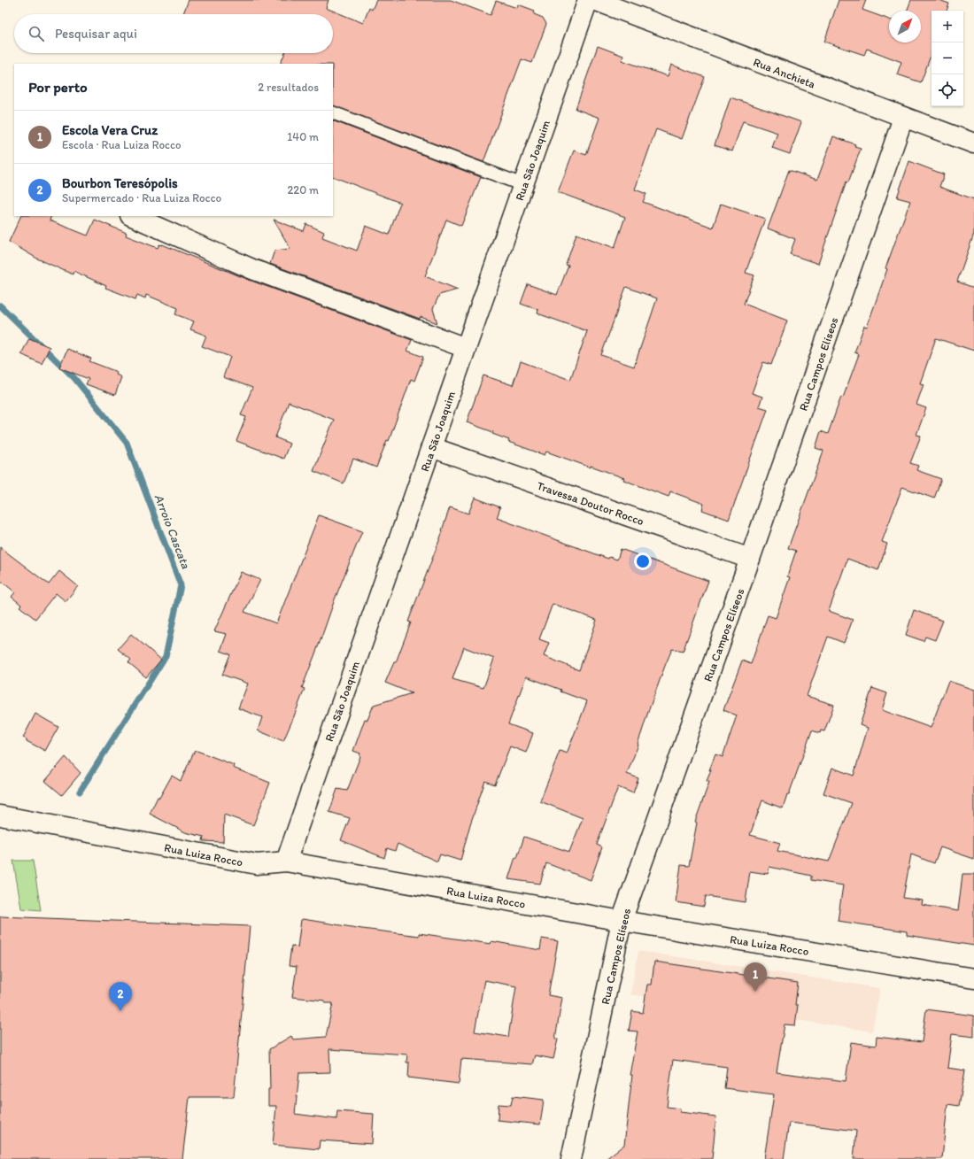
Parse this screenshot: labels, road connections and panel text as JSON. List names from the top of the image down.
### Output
{
  "streets": {
    "street": [
      "Rua Anchieta",
      "Rua São Joaquim",
      "Rua Campos Elíseos",
      "Travessa Doutor Rocco",
      "Rua Luiza Rocco"
    ]
  },
  "crossings": [
    ["Rua Anchieta", "Rua Campos Elíseos"],
    ["Rua São Joaquim", "Travessa Doutor Rocco"],
    ["Rua São Joaquim", "Rua Luiza Rocco"],
    ["Rua Campos Elíseos", "Travessa Doutor Rocco"],
    ["Rua Campos Elíseos", "Rua Luiza Rocco"]
  ],
  "water": ["Arroio Cascata"],
  "north": "top right",
  "page": {
    "map_buttons": ["+", "−"],
    "search": "Pesquisar aqui",
    "heading": ["Por perto", "2 resultados"],
    "list": [
      {
        "mark": "1",
        "name": "Escola Vera Cruz",
        "note": "Escola · Rua Luiza Rocco",
        "value": "140 m"
      },
      {
        "mark": "2",
        "name": "Bourbon Teresópolis",
        "note": "Supermercado · Rua Luiza Rocco",
        "value": "220 m"
      }
    ],
    "pins": ["1", "2"]
  }
}
